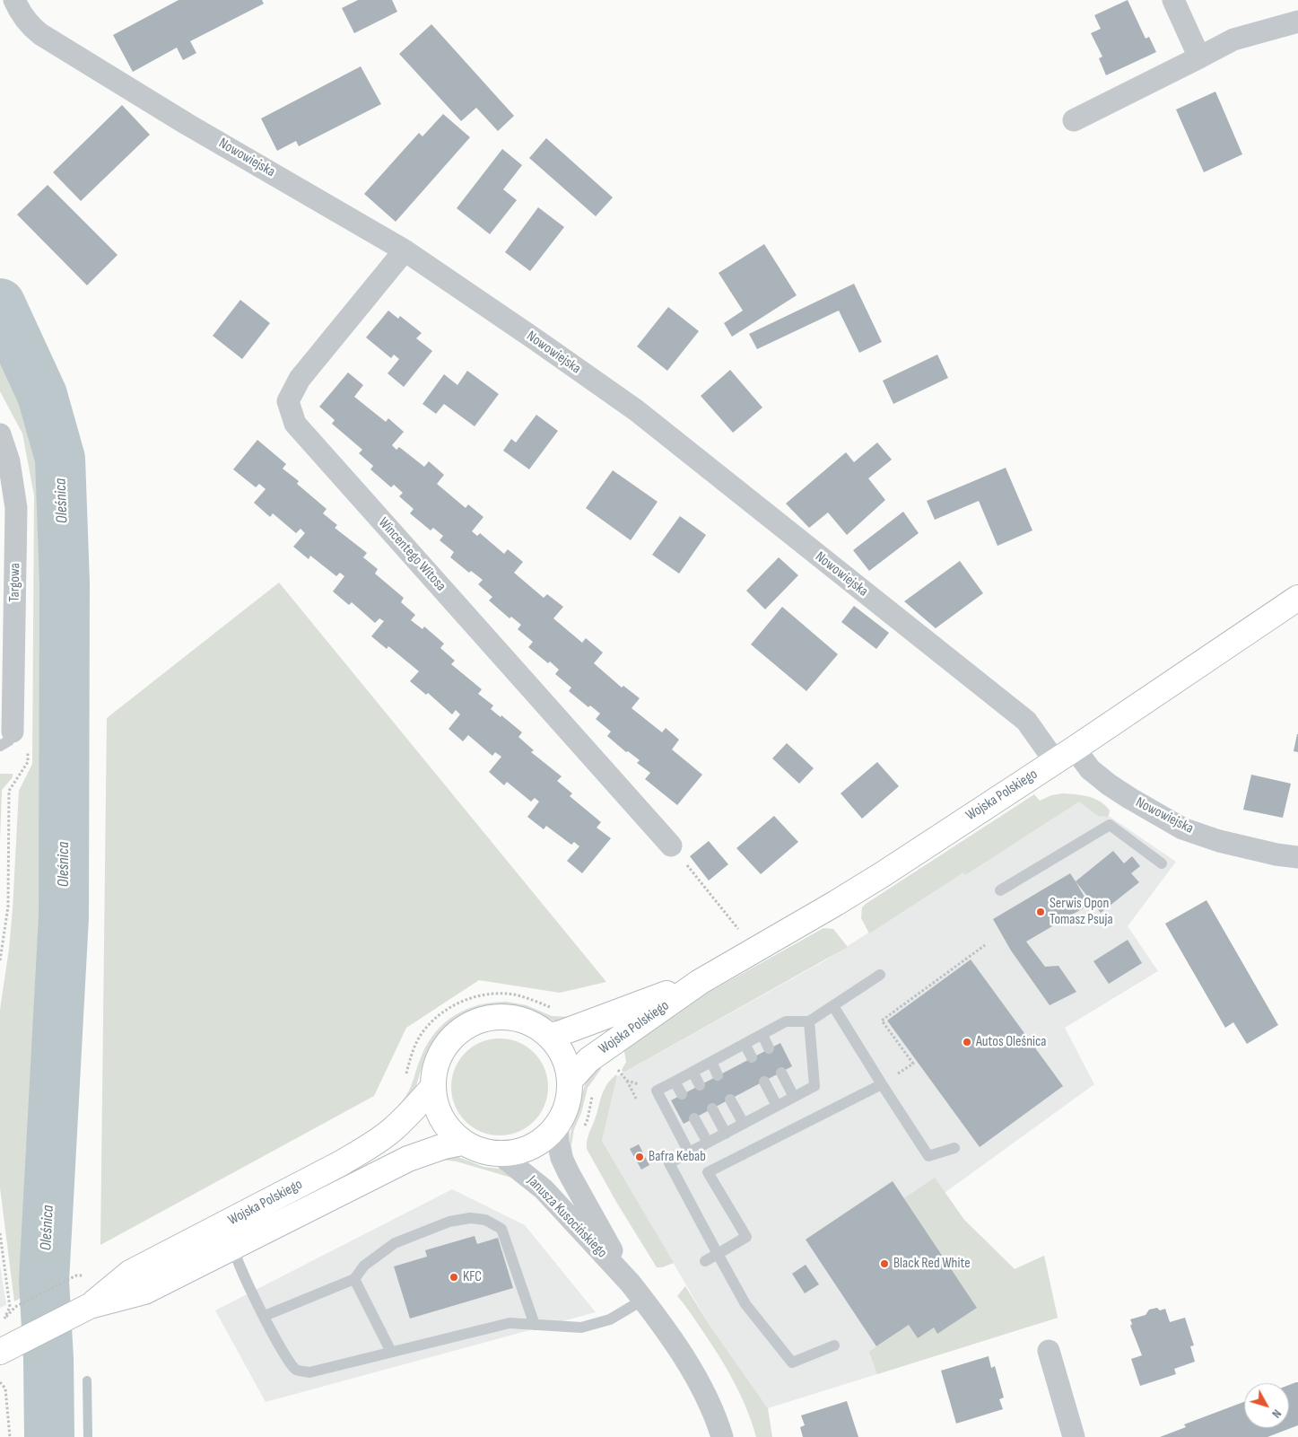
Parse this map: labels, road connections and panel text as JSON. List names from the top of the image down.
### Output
{
  "streets": {
    "main road": ["Wojska Polskiego"],
    "street": [
      "Nowowiejska",
      "Wincentego Witosa",
      "Targowa",
      "Janusza Kusocińskiego"
    ]
  },
  "crossings": [
    ["Nowowiejska", "Wincentego Witosa"],
    ["Nowowiejska", "Wojska Polskiego"],
    ["Wojska Polskiego", "Janusza Kusocińskiego"]
  ],
  "water": ["Oleśnica"],
  "places": [
    "Serwis Opon Tomasz Psuja",
    "Autos Oleśnica",
    "Bafra Kebab",
    "Black Red White",
    "KFC"
  ],
  "north": "bottom right"
}
